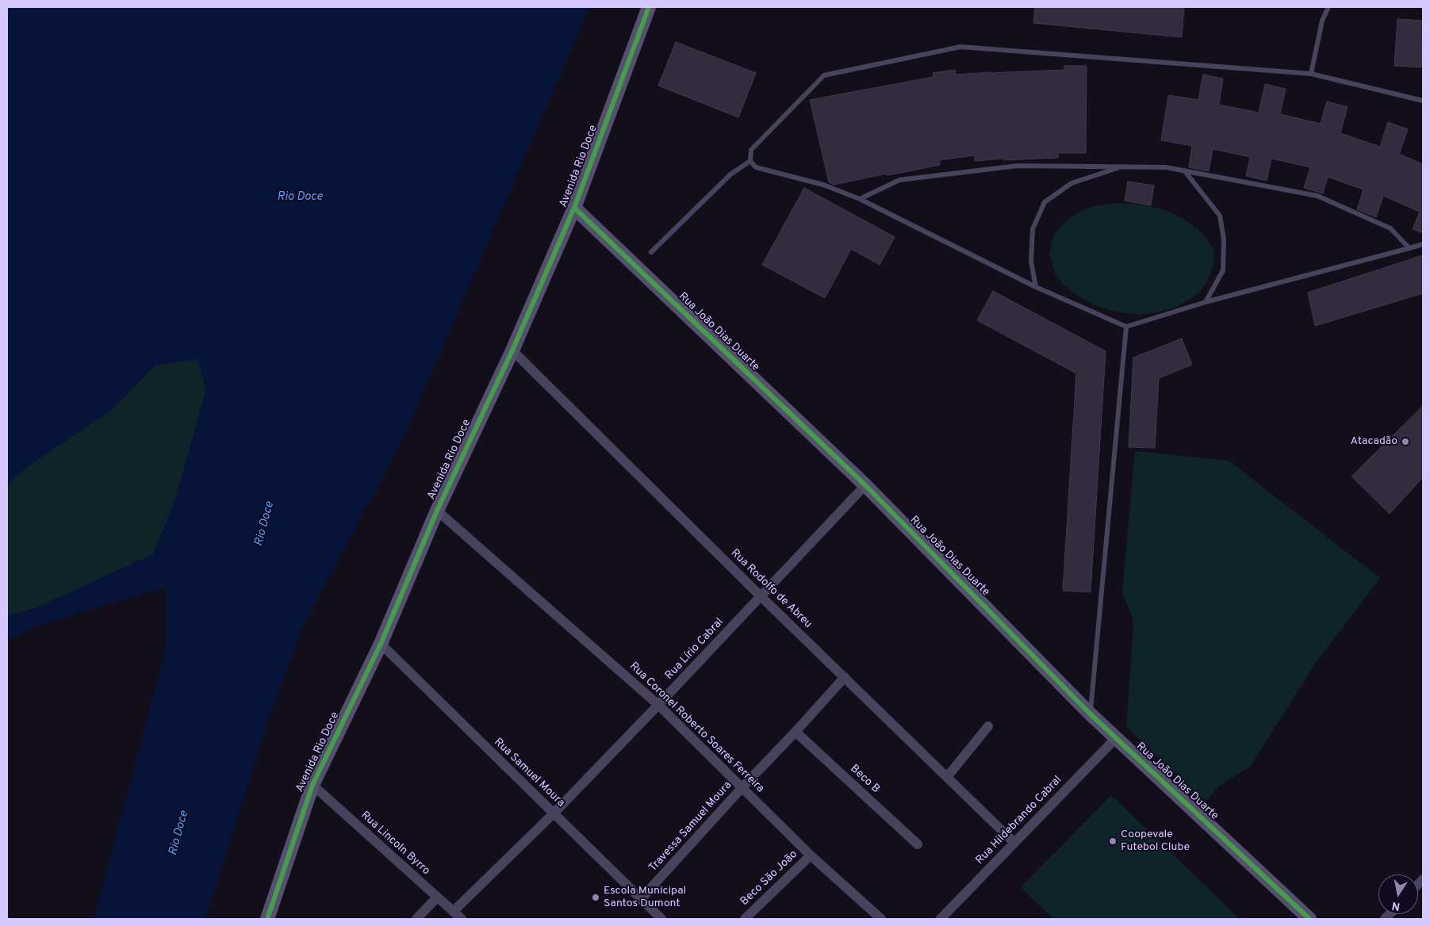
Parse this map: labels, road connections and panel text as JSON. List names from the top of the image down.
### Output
{
  "streets": {
    "street": [
      "Avenida Rio Doce",
      "Rua João Dias Duarte",
      "Rua Rodolfo de Abreu",
      "Rua Lírio Cabral",
      "Rua Coronel Roberto Soares Ferreira",
      "Rua Samuel Moura",
      "Beco B",
      "Rua Hildebrando Cabral",
      "Travessa Samuel Moura",
      "Rua Lincoln Byrro",
      "Beco São João"
    ]
  },
  "crossings": [
    ["Avenida Rio Doce", "Rua João Dias Duarte"],
    ["Avenida Rio Doce", "Rua Rodolfo de Abreu"],
    ["Avenida Rio Doce", "Rua Coronel Roberto Soares Ferreira"],
    ["Avenida Rio Doce", "Rua Samuel Moura"],
    ["Avenida Rio Doce", "Rua Lincoln Byrro"],
    ["Rua João Dias Duarte", "Rua Lírio Cabral"],
    ["Rua João Dias Duarte", "Rua Hildebrando Cabral"],
    ["Rua Rodolfo de Abreu", "Rua Lírio Cabral"],
    ["Rua Rodolfo de Abreu", "Rua Hildebrando Cabral"],
    ["Rua Rodolfo de Abreu", "Travessa Samuel Moura"],
    ["Rua Lírio Cabral", "Rua Coronel Roberto Soares Ferreira"],
    ["Rua Lírio Cabral", "Rua Samuel Moura"],
    ["Rua Lírio Cabral", "Rua Lincoln Byrro"],
    ["Rua Coronel Roberto Soares Ferreira", "Travessa Samuel Moura"],
    ["Rua Coronel Roberto Soares Ferreira", "Beco São João"],
    ["Rua Samuel Moura", "Travessa Samuel Moura"],
    ["Beco B", "Travessa Samuel Moura"]
  ],
  "water": ["Rio Doce"],
  "places": ["Atacadão", "Coopevale Futebol Clube", "Escola Municipal Santos Dumont"],
  "north": "bottom"
}
